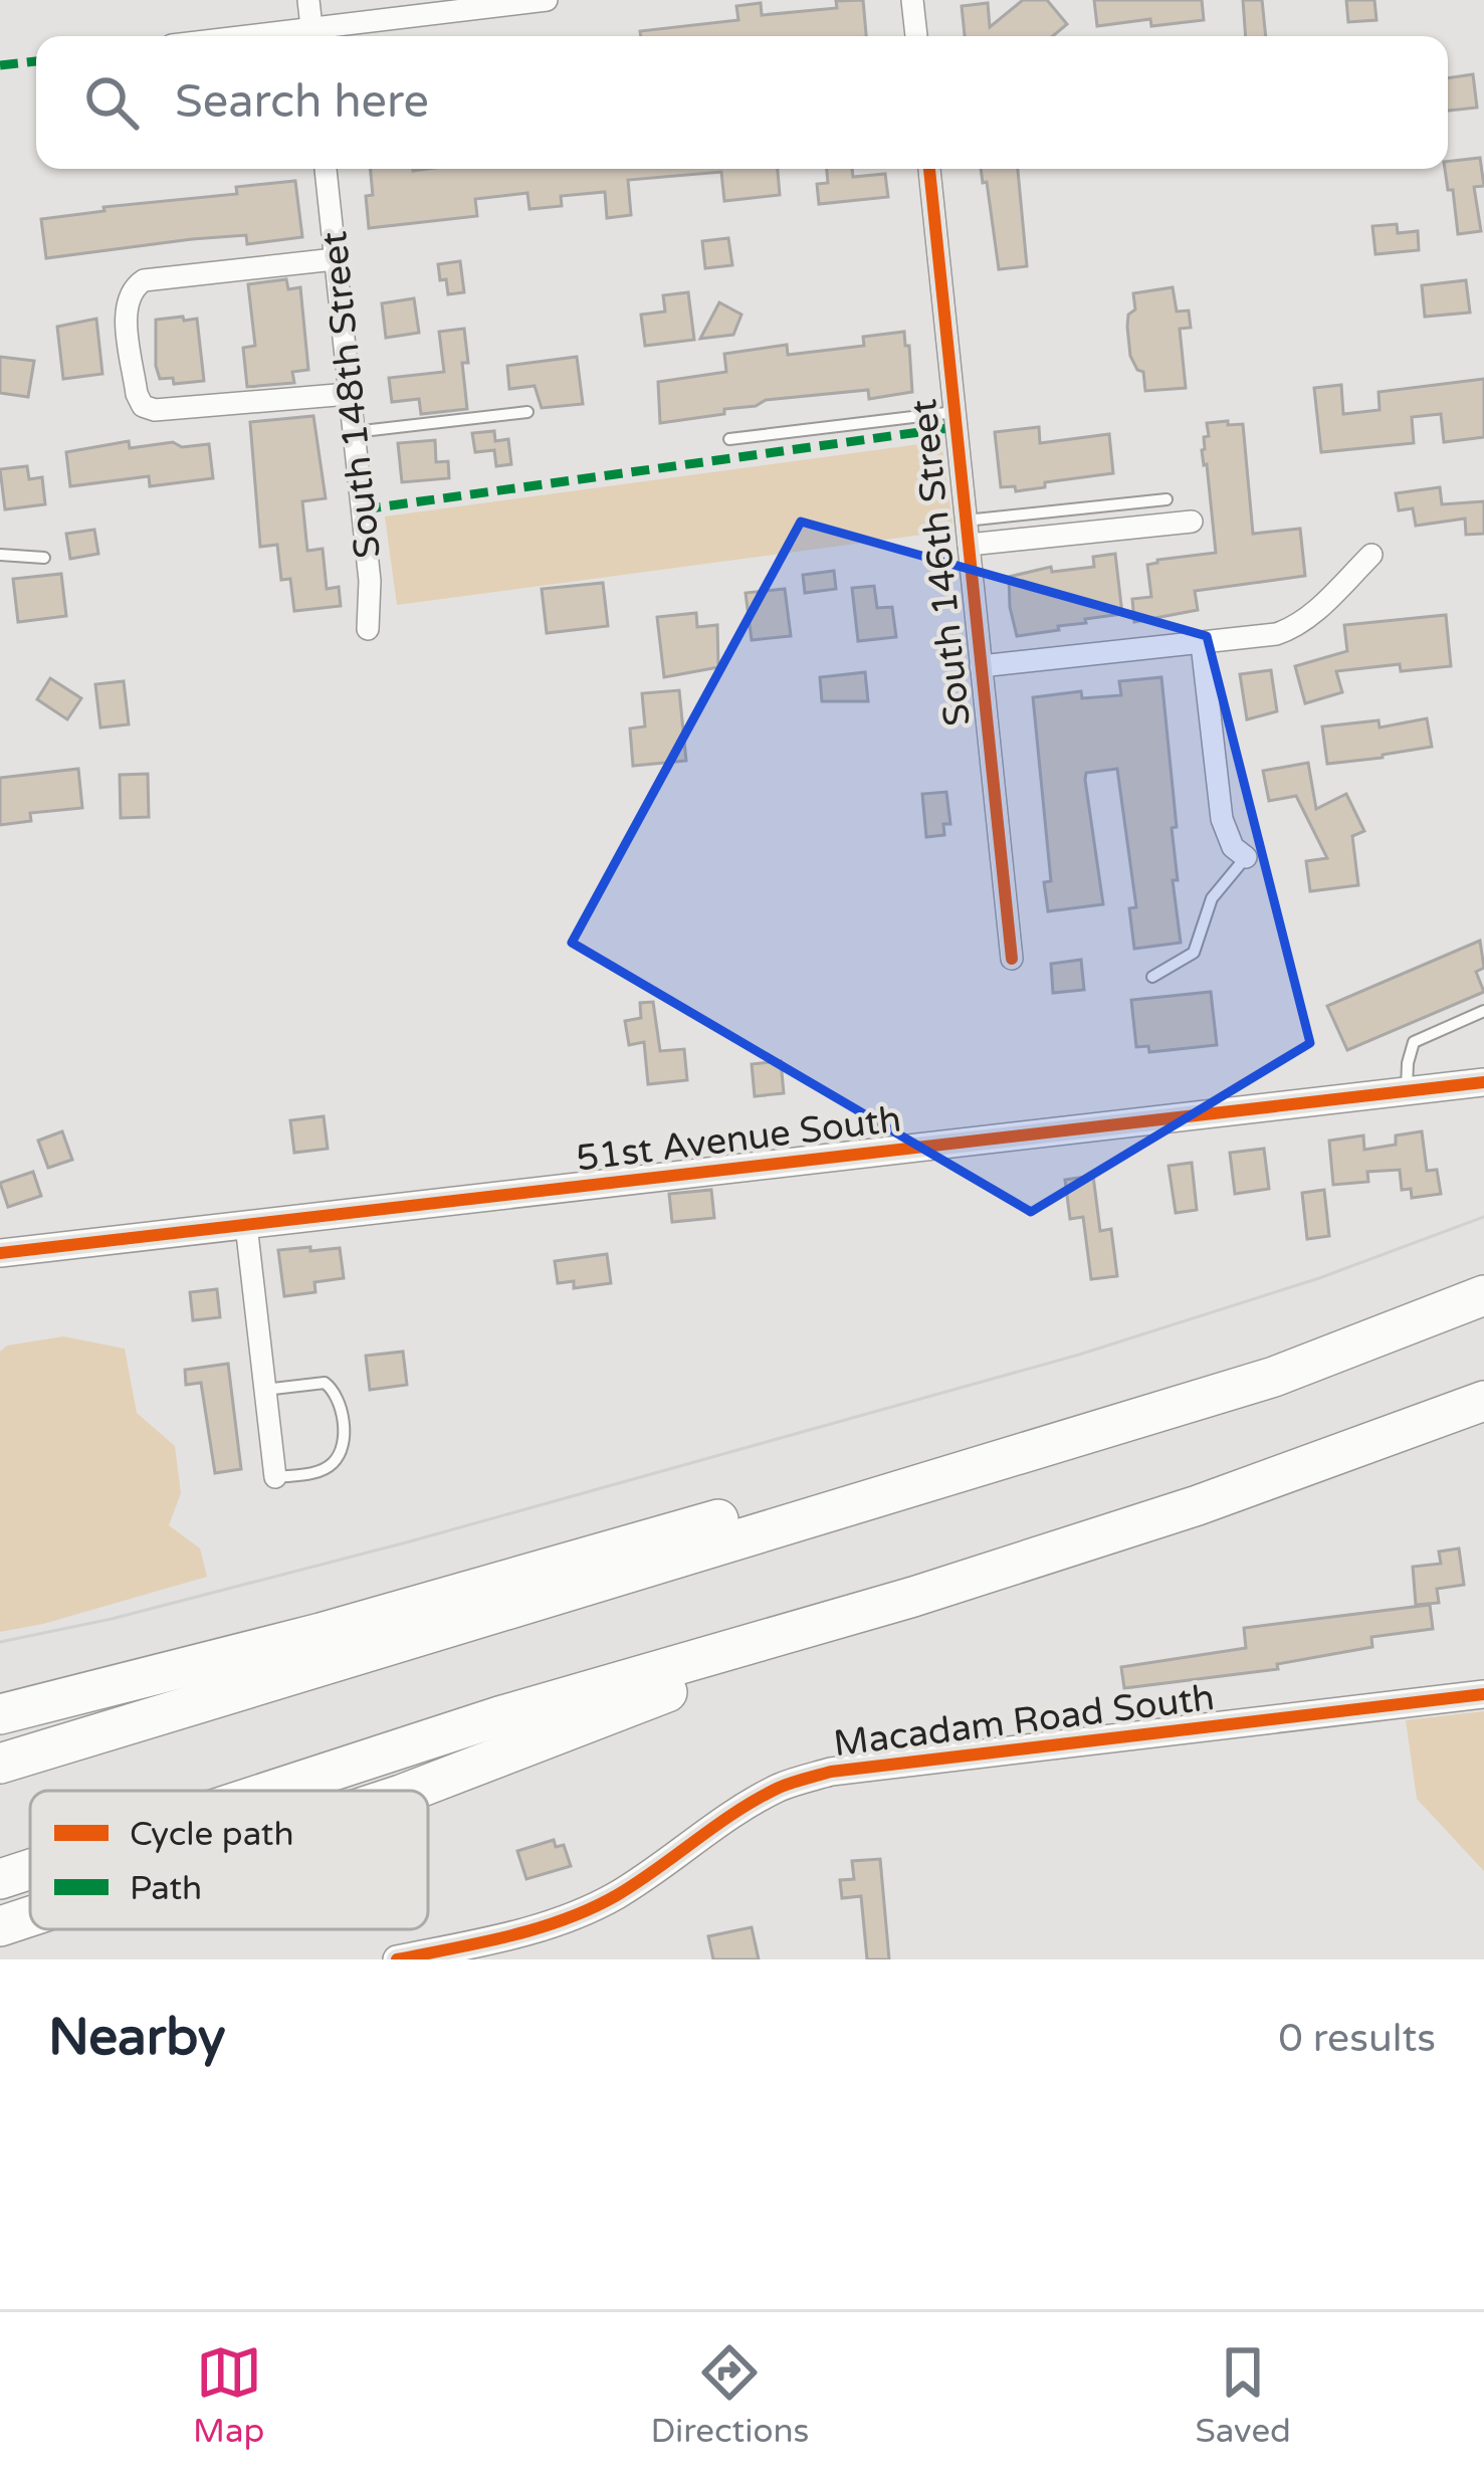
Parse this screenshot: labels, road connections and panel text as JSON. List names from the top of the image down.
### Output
{
  "streets": {
    "street": [
      "South 148th Street",
      "South 146th Street",
      "51st Avenue South",
      "Macadam Road South"
    ]
  },
  "legend": ["Cycle path", "Path"],
  "page": {
    "search": "Search here",
    "heading": ["Nearby", "0 results"],
    "nav": ["Map", "Directions", "Saved"]
  }
}
